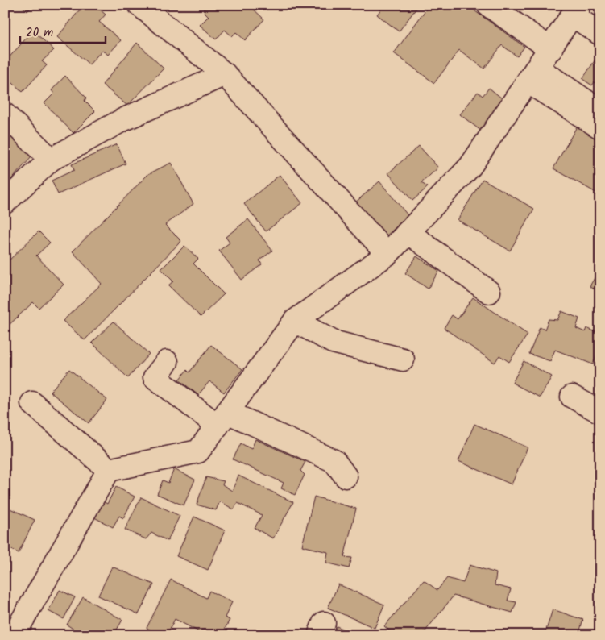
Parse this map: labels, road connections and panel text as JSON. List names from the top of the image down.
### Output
{
  "scale_bar": "20 m"
}
